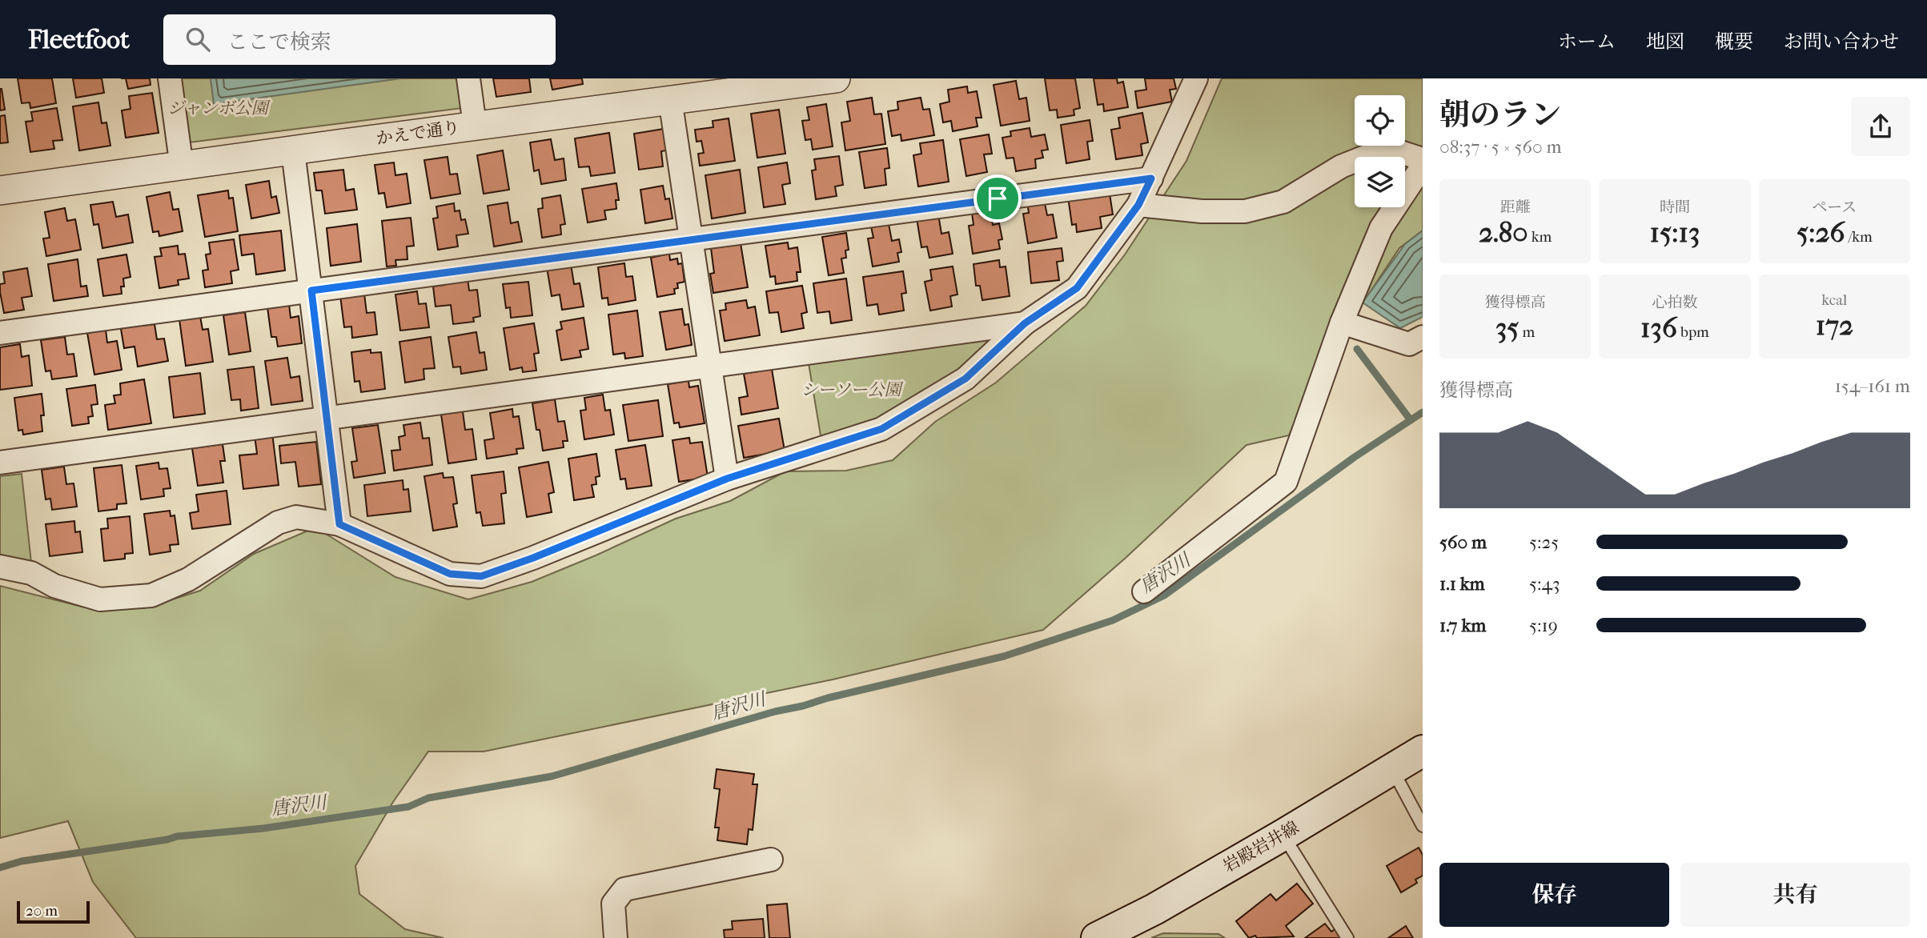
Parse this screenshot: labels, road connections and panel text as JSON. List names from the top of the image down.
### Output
{
  "streets": {
    "main road": ["岩殿岩井線"],
    "street": ["かえで通り"]
  },
  "water": ["唐沢川"],
  "parks": ["ジャンボ公園", "シーソー公園"],
  "scale_bar": "20 m",
  "page": {
    "header": "Fleetfoot",
    "search": "ここで検索",
    "nav": [
      "ホーム",
      "地図",
      "概要",
      "お問い合わせ"
    ],
    "heading": ["朝のラン", "08:37 · 5 × 560 m"],
    "stats": [
      ["距離", "2.80 km"],
      ["時間", "15:13"],
      ["ペース", "5:26 /km"],
      ["獲得標高", "35 m"],
      ["心拍数", "136 bpm"],
      ["kcal", "172"]
    ],
    "chart": ["獲得標高", "154–161 m"],
    "list": [
      {
        "name": "560 m",
        "note": "5:25"
      },
      {
        "name": "1.1 km",
        "note": "5:43"
      },
      {
        "name": "1.7 km",
        "note": "5:19"
      }
    ],
    "buttons": ["保存", "共有"],
    "scale": "20 m"
  }
}
